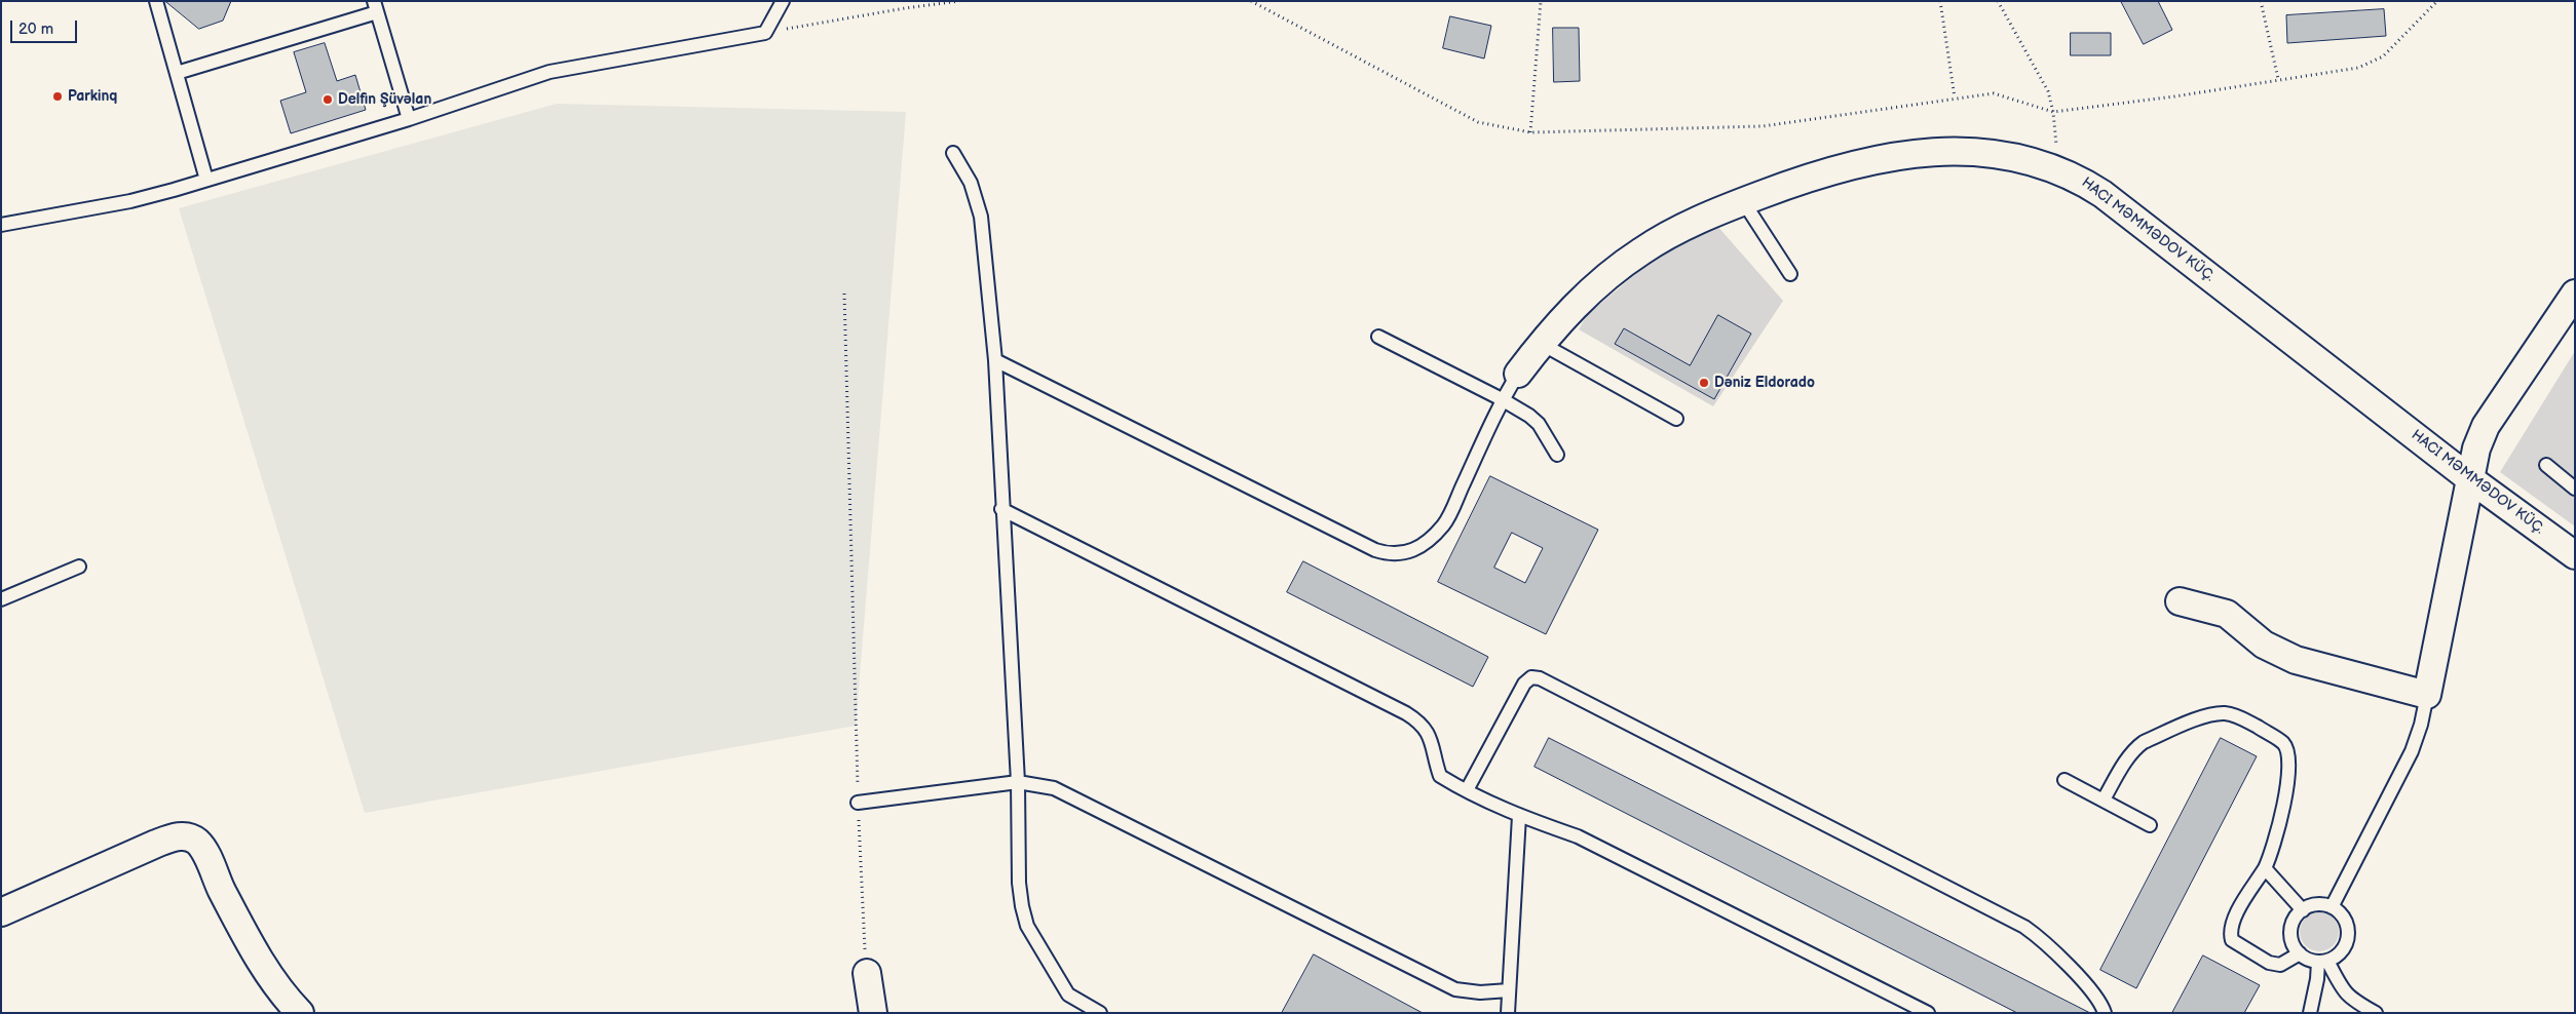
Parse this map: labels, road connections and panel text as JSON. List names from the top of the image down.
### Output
{
  "places": ["Parkinq", "Delfin Şüvəlan", "Dəniz Eldorado"],
  "scale_bar": "20 m"
}
